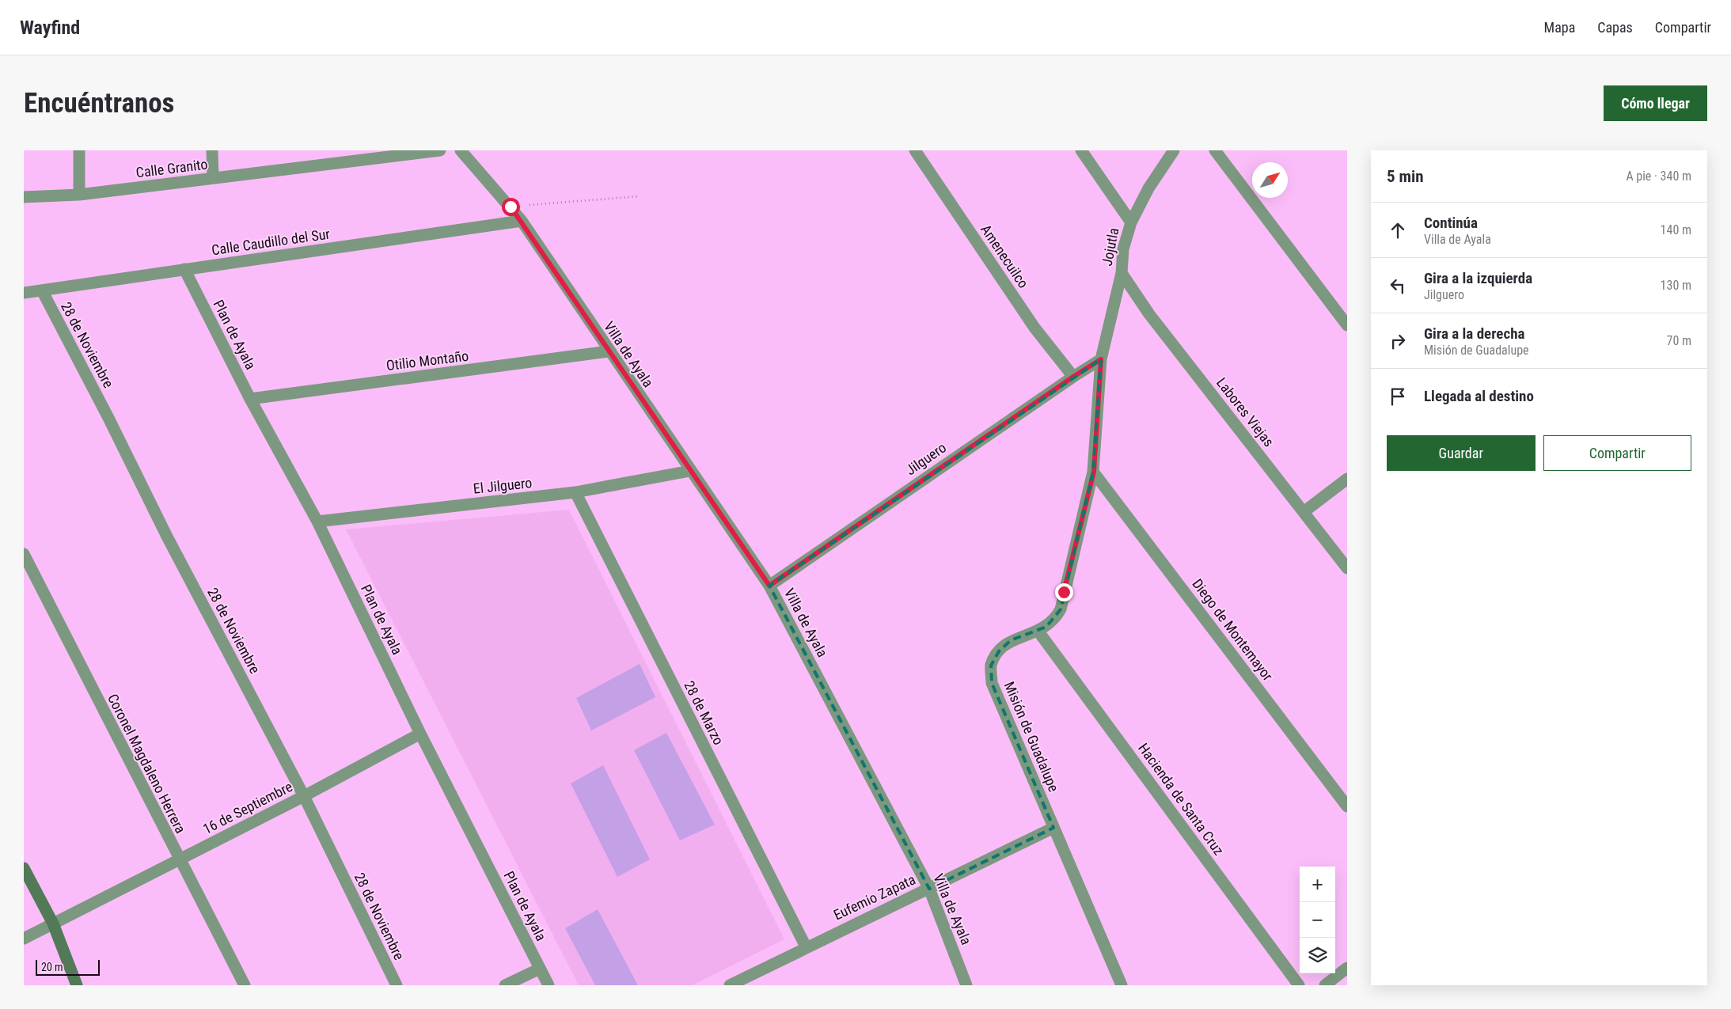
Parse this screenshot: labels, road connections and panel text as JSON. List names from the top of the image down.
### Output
{
  "streets": {
    "street": [
      "Calle Granito",
      "Calle Caudillo del Sur",
      "Jojutla",
      "Amenecuilco",
      "Plan de Ayala",
      "28 de Noviembre",
      "Villa de Ayala",
      "Otilio Montaño",
      "Labores Viejas",
      "Jilguero",
      "El Jilguero",
      "Diego de Montemayor",
      "28 de Marzo",
      "Misión de Guadalupe",
      "Coronel Magdaleno Herrera",
      "Hacienda de Santa Cruz",
      "16 de Septiembre",
      "Eufemio Zapata"
    ]
  },
  "crossings": [
    ["Calle Caudillo del Sur", "Plan de Ayala"],
    ["Calle Caudillo del Sur", "28 de Noviembre"],
    ["Calle Caudillo del Sur", "Villa de Ayala"],
    ["Jojutla", "Labores Viejas"],
    ["Jojutla", "Jilguero"],
    ["Jojutla", "Misión de Guadalupe"],
    ["Amenecuilco", "Jilguero"],
    ["Plan de Ayala", "Otilio Montaño"],
    ["Plan de Ayala", "El Jilguero"],
    ["Plan de Ayala", "16 de Septiembre"],
    ["28 de Noviembre", "16 de Septiembre"],
    ["Villa de Ayala", "Otilio Montaño"],
    ["Villa de Ayala", "Jilguero"],
    ["Villa de Ayala", "El Jilguero"],
    ["Villa de Ayala", "Eufemio Zapata"],
    ["Jilguero", "Misión de Guadalupe"],
    ["El Jilguero", "28 de Marzo"],
    ["Diego de Montemayor", "Misión de Guadalupe"],
    ["28 de Marzo", "Eufemio Zapata"],
    ["Misión de Guadalupe", "Hacienda de Santa Cruz"],
    ["Misión de Guadalupe", "Eufemio Zapata"],
    ["Coronel Magdaleno Herrera", "16 de Septiembre"]
  ],
  "scale_bar": "20 m",
  "north": "top right",
  "page": {
    "header": "Wayfind",
    "nav": ["Mapa", "Capas", "Compartir"],
    "buttons": [
      "Cómo llegar",
      ["Guardar", "Compartir"]
    ],
    "title": "Encuéntranos",
    "heading": ["5 min", "A pie · 340 m"],
    "list": [
      ["Continúa", "Villa de Ayala", "140 m"],
      ["Gira a la izquierda", "Jilguero", "130 m"],
      ["Gira a la derecha", "Misión de Guadalupe", "70 m"],
      "Llegada al destino"
    ],
    "map_buttons": ["+", "−"],
    "scale": "20 m"
  }
}
